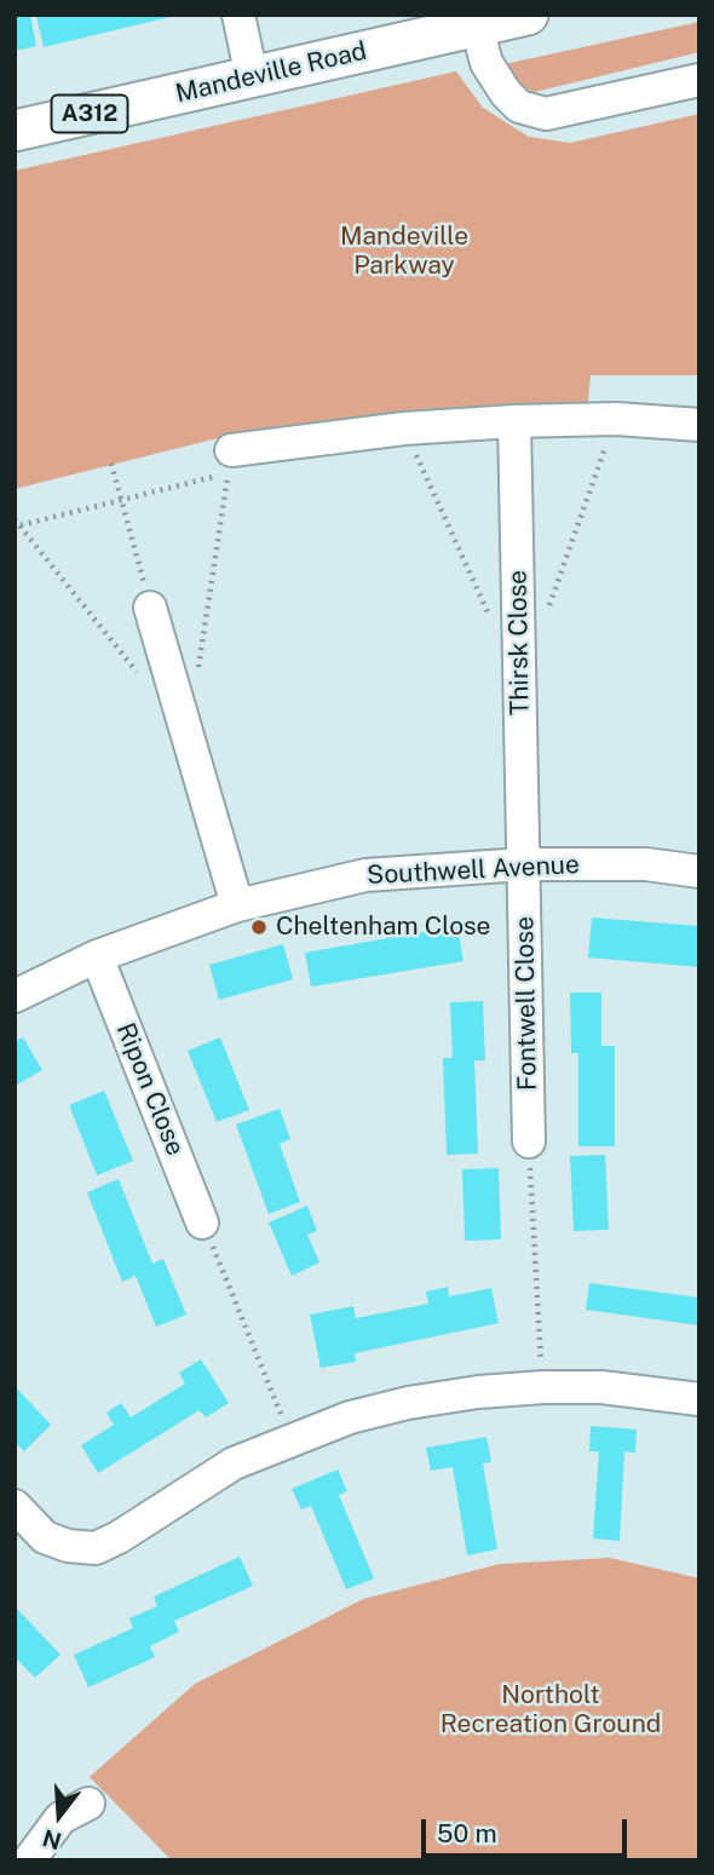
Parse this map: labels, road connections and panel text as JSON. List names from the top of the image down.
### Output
{
  "streets": {
    "main road": ["Mandeville Road", "A312"],
    "street": [
      "Thirsk Close",
      "Southwell Avenue",
      "Fontwell Close",
      "Ripon Close"
    ]
  },
  "crossings": [
    ["Thirsk Close", "Southwell Avenue"],
    ["Thirsk Close", "Fontwell Close"],
    ["Southwell Avenue", "Fontwell Close"],
    ["Southwell Avenue", "Ripon Close"]
  ],
  "parks": ["Mandeville Parkway", "Northolt Recreation Ground"],
  "places": ["Cheltenham Close"],
  "scale_bar": "50 m",
  "north": "bottom"
}
